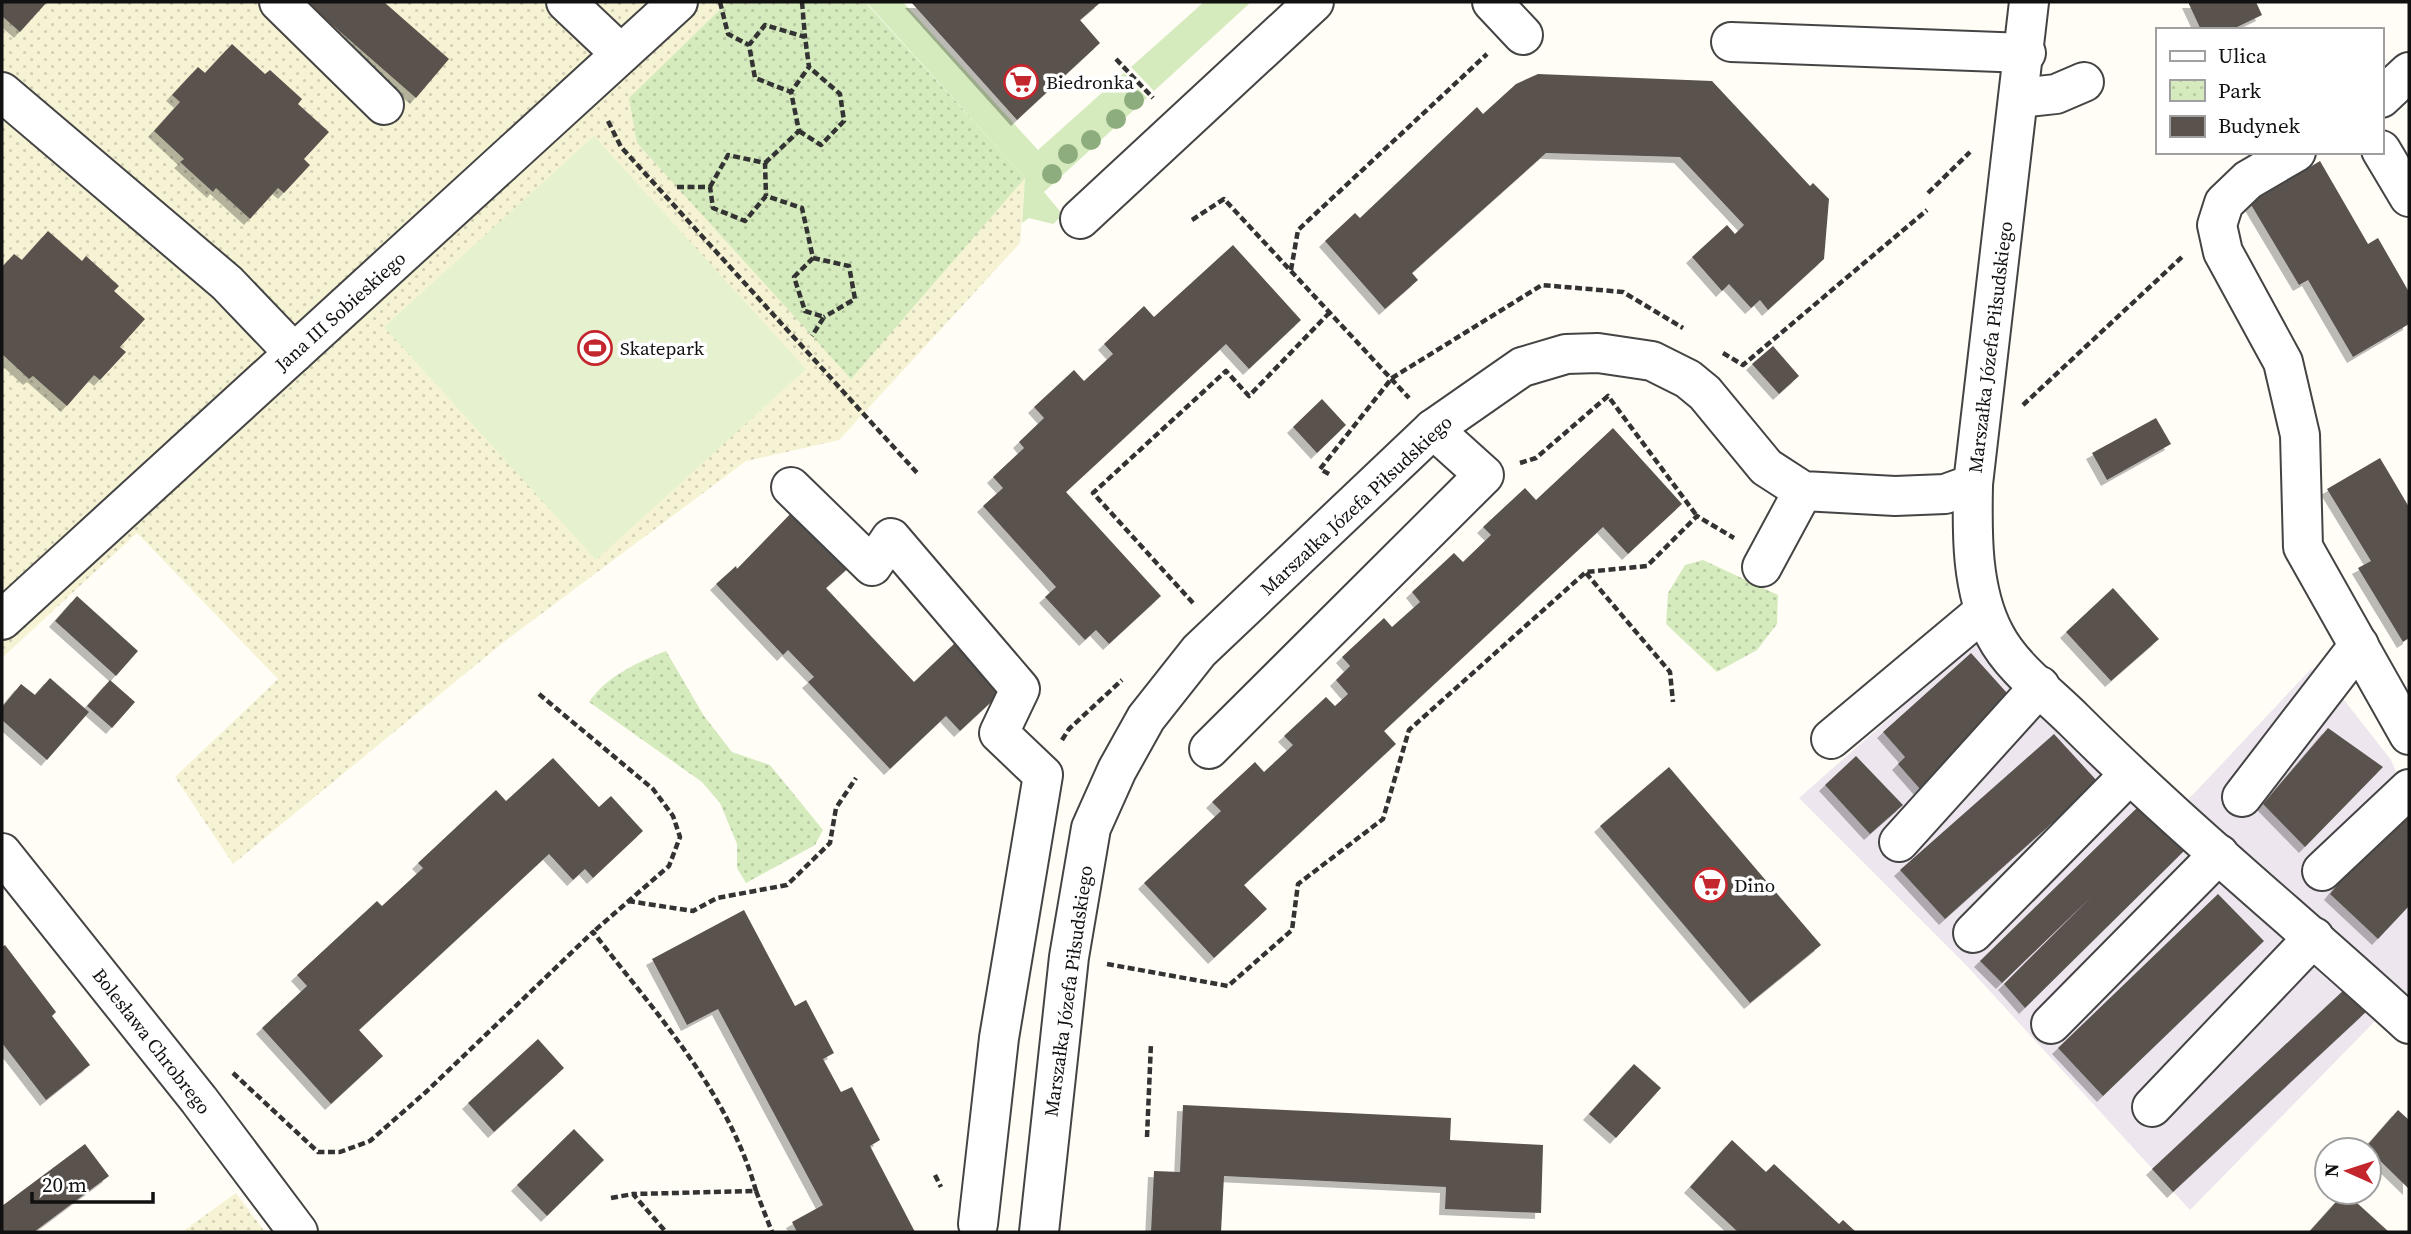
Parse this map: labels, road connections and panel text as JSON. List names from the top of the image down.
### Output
{
  "streets": {
    "street": ["Jana III Sobieskiego", "Marszałka Józefa Piłsudskiego", "Bolesława Chrobrego"]
  },
  "places": {
    "supermarket": ["Biedronka", "Dino"],
    "sports": ["Skatepark"]
  },
  "legend": ["Ulica", "Park", "Budynek"],
  "scale_bar": "20 m",
  "north": "left"
}
